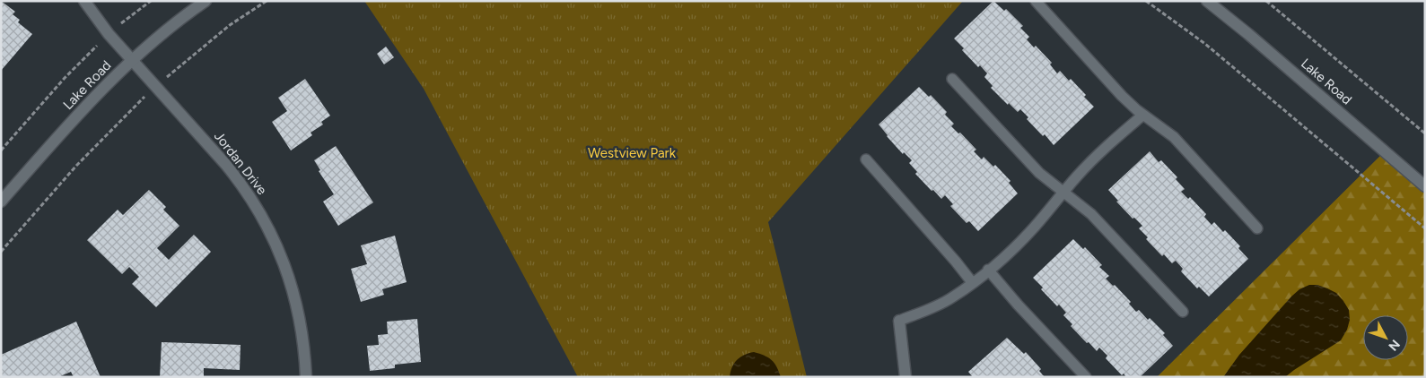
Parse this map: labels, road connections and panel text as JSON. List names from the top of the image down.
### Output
{
  "streets": {
    "street": ["Lake Road", "Jordan Drive"]
  },
  "crossings": [
    ["Lake Road", "Jordan Drive"]
  ],
  "parks": ["Westview Park"],
  "north": "bottom right"
}
